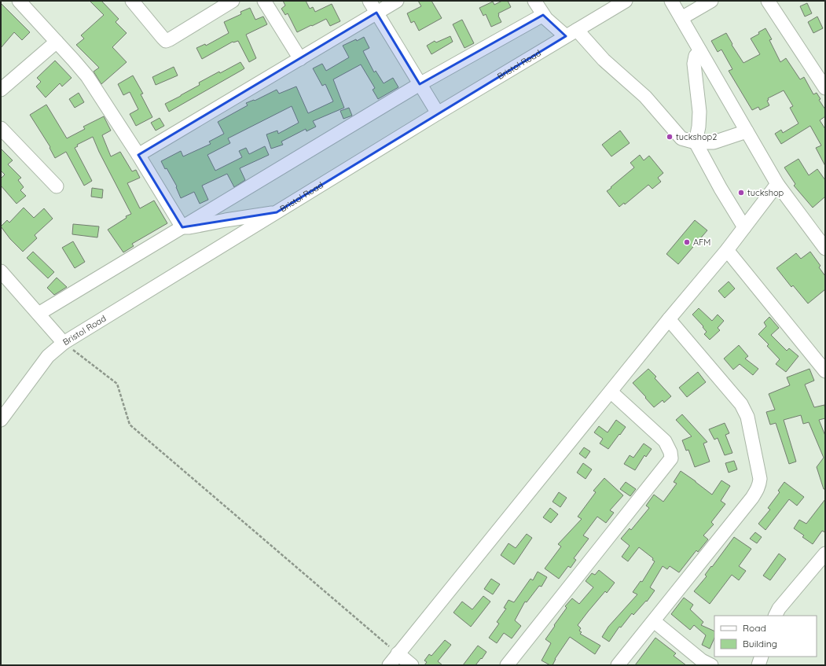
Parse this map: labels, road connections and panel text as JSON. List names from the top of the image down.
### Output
{
  "streets": {
    "street": ["Bristol Road"]
  },
  "places": ["tuckshop2", "tuckshop", "AFM"],
  "legend": ["Road", "Building"]
}
